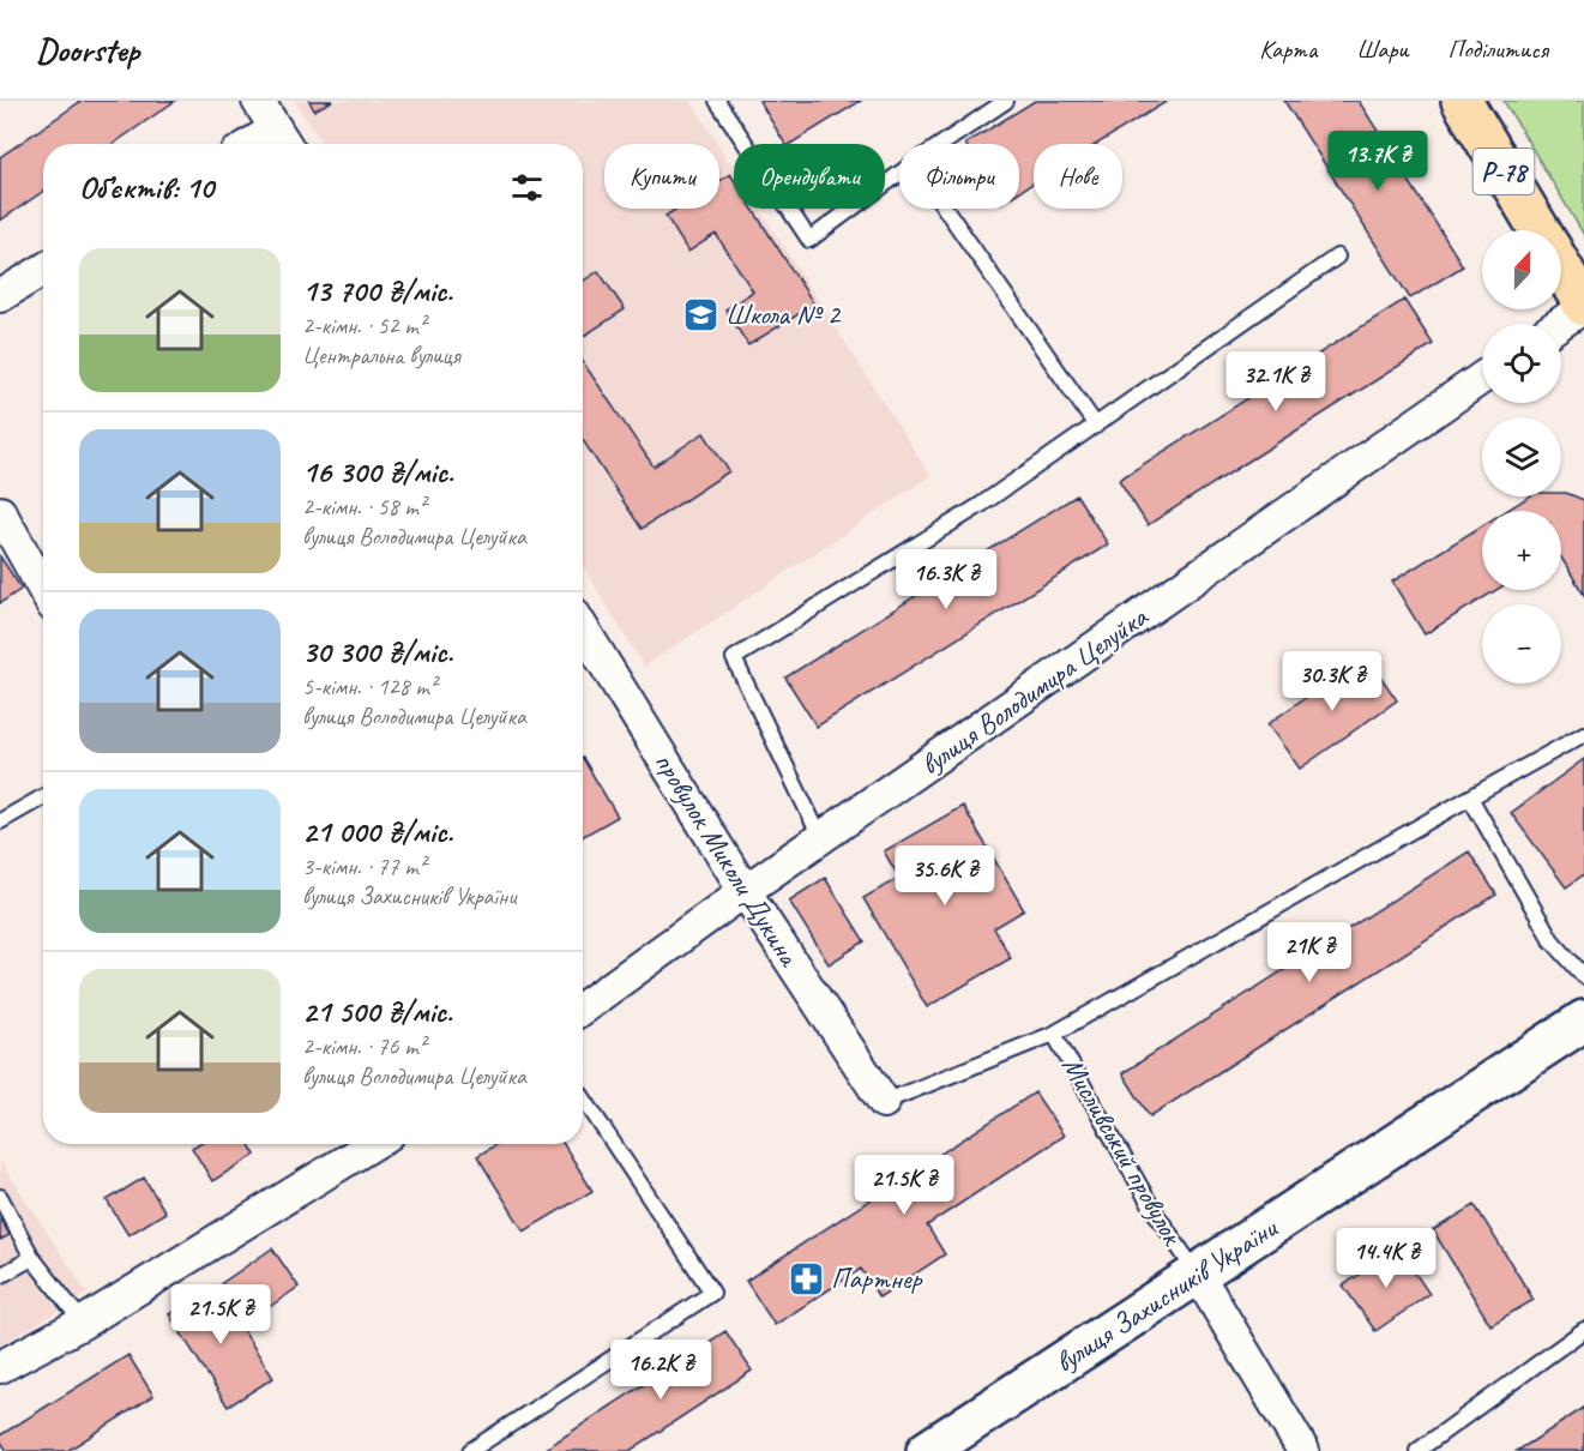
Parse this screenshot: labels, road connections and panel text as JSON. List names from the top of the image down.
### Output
{
  "streets": {
    "main road": ["Р-78"],
    "street": [
      "вулиця Володимира Целуйка",
      "провулок Миколи Дукина",
      "Мисливський провулок",
      "вулиця Захисників України"
    ]
  },
  "crossings": [
    ["вулиця Володимира Целуйка", "провулок Миколи Дукина"],
    ["Мисливський провулок", "вулиця Захисників України"]
  ],
  "places": {
    "school or university": ["Школа № 2"],
    "pharmacy": ["Партнер"]
  },
  "north": "top",
  "page": {
    "header": "Doorstep",
    "nav": ["Карта", "Шари", "Поділитися"],
    "price": [
      "13.7K ₴",
      "32.1K ₴",
      "16.3K ₴",
      "30.3K ₴",
      "35.6K ₴",
      "21K ₴",
      "21.5K ₴",
      "14.4K ₴",
      "21.5K ₴",
      "16.2K ₴"
    ],
    "chip": [
      "Купити",
      "Орендувати",
      "Фільтри",
      "Нове"
    ],
    "heading": "Об’єктів: 10",
    "map_buttons": ["+", "−"],
    "list": [
      {
        "name": "13 700 ₴/міс.",
        "note": "2-кімн. · 52 m² · Центральна вулиця"
      },
      {
        "name": "16 300 ₴/міс.",
        "note": "2-кімн. · 58 m² · вулиця Володимира Целуйка"
      },
      {
        "name": "30 300 ₴/міс.",
        "note": "5-кімн. · 128 m² · вулиця Володимира Целуйка"
      },
      {
        "name": "21 000 ₴/міс.",
        "note": "3-кімн. · 77 m² · вулиця Захисників України"
      },
      {
        "name": "21 500 ₴/міс.",
        "note": "2-кімн. · 76 m² · вулиця Володимира Целуйка"
      }
    ]
  }
}
